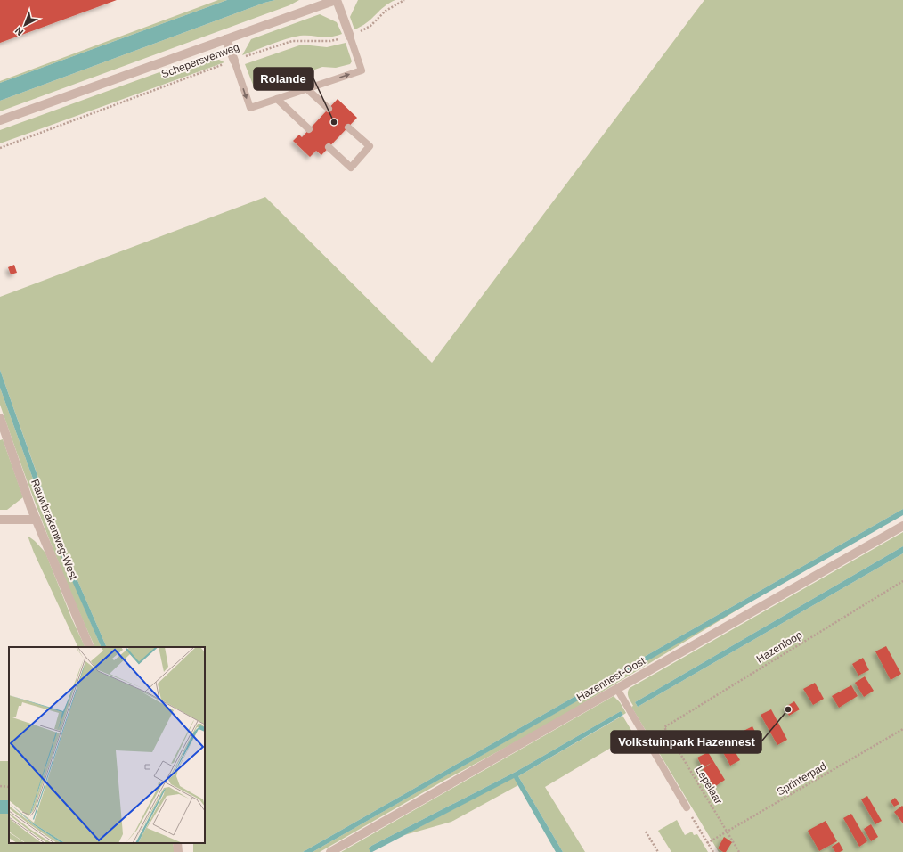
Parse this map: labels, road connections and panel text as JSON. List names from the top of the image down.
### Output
{
  "streets": {
    "street": ["Schepersvenweg", "Rauwbrakenweg-West", "Hazennest-Oost"],
    "path": ["Hazenloop", "Sprinterpad", "Lepelaar"]
  },
  "crossings": [
    ["Hazenloop", "Lepelaar"],
    ["Sprinterpad", "Lepelaar"]
  ],
  "places": ["Rolande", "Volkstuinpark Hazennest"],
  "north": "bottom left"
}
